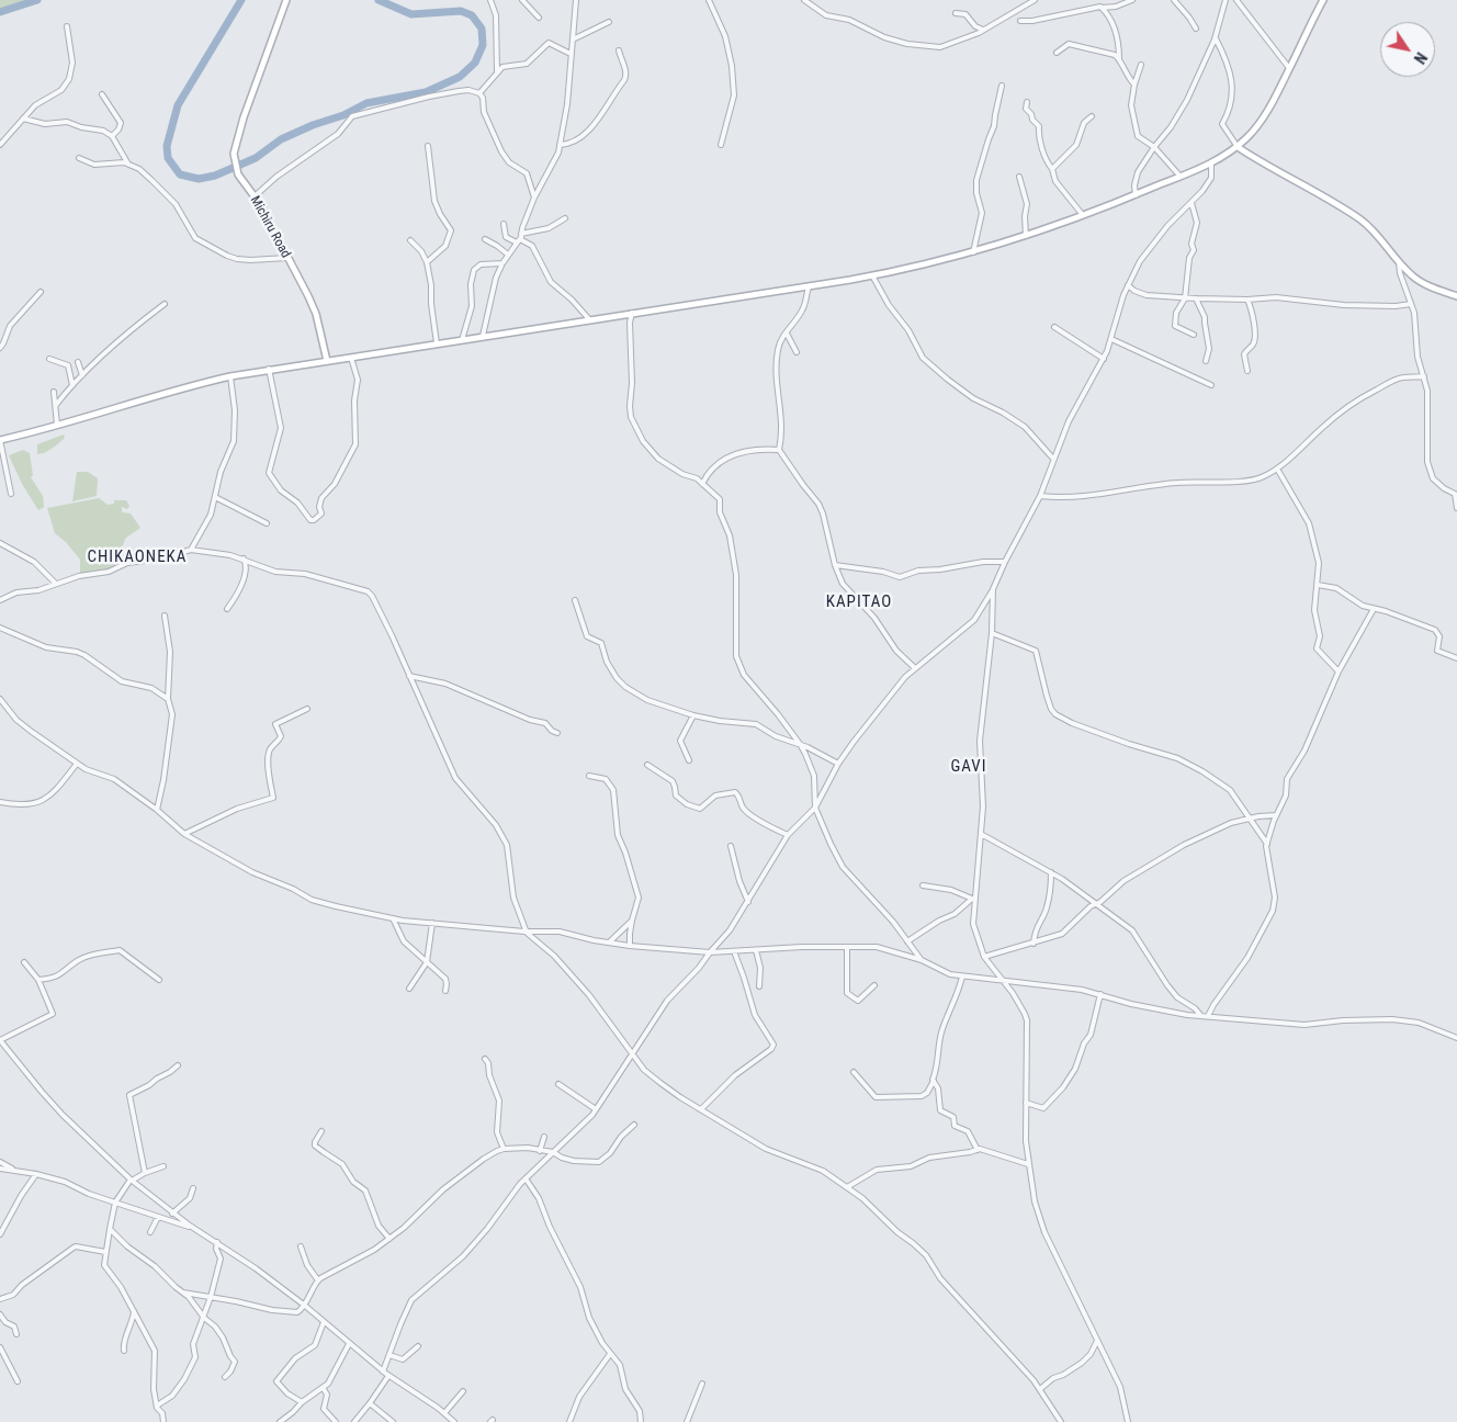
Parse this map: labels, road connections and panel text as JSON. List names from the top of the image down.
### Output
{
  "streets": {
    "main road": ["Michiru Road"]
  },
  "districts": ["CHIKAONEKA", "KAPITAO", "GAVI"],
  "north": "bottom right"
}
